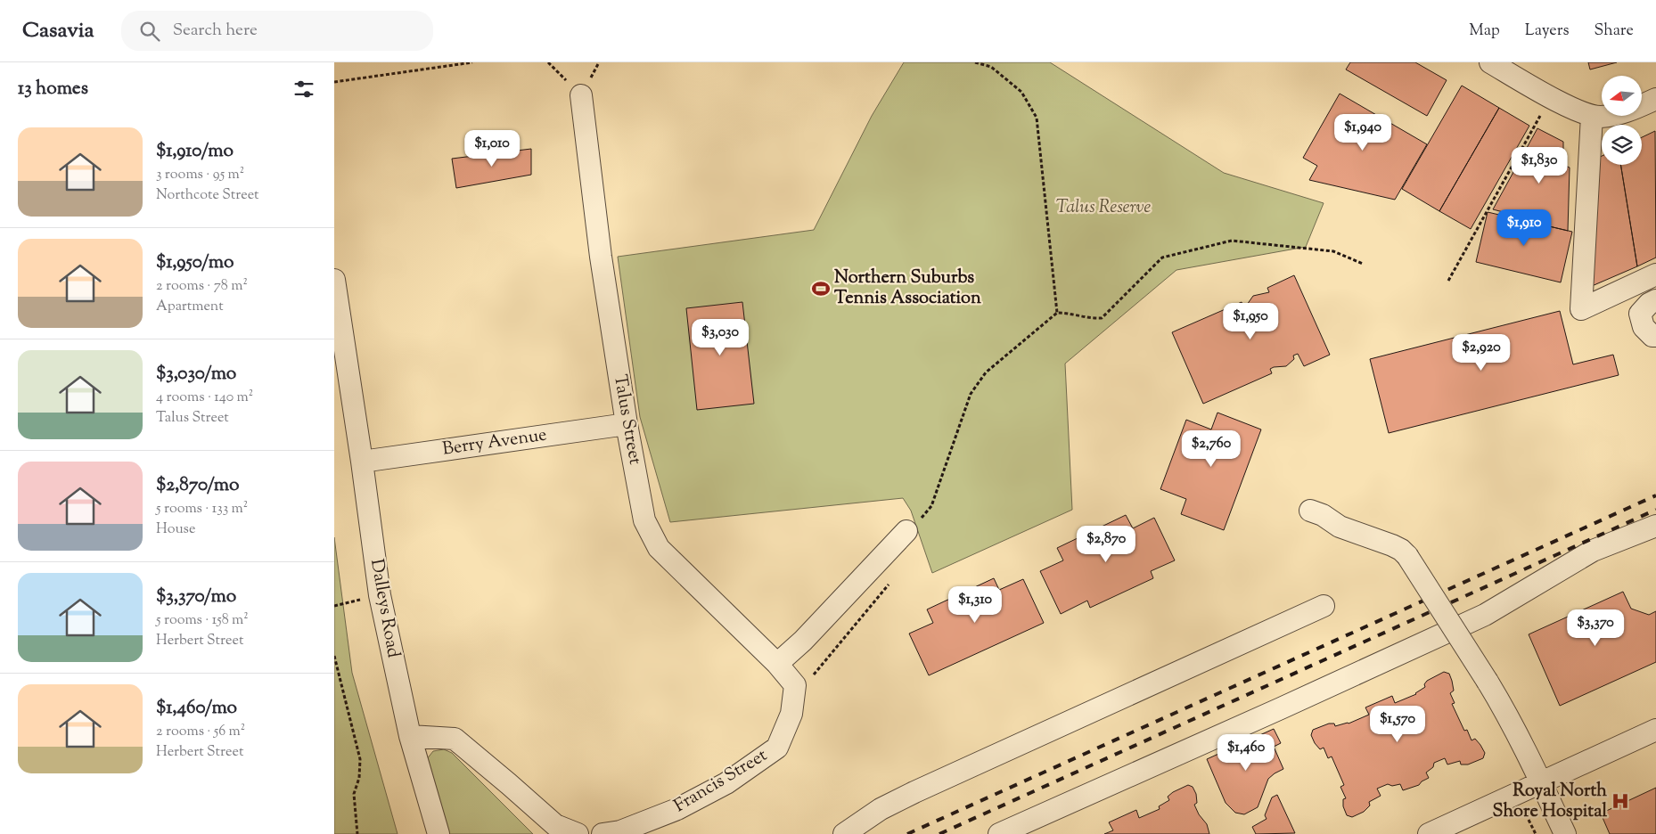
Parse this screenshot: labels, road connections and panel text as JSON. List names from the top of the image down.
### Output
{
  "streets": {
    "street": [
      "Talus Street",
      "Berry Avenue",
      "Dalleys Road",
      "Francis Street"
    ]
  },
  "crossings": [
    ["Talus Street", "Berry Avenue"],
    ["Talus Street", "Francis Street"],
    ["Berry Avenue", "Dalleys Road"]
  ],
  "parks": ["Talus Reserve"],
  "places": {
    "sports": ["Northern Suburbs Tennis Association"],
    "hospital": ["Royal North Shore Hospital"]
  },
  "north": "left",
  "page": {
    "header": "Casavia",
    "search": "Search here",
    "nav": ["Map", "Layers", "Share"],
    "heading": "13 homes",
    "price": [
      "$1,940",
      "$1,010",
      "$1,830",
      "$1,910",
      "$1,950",
      "$3,030",
      "$2,920",
      "$2,760",
      "$2,870",
      "$1,310",
      "$3,370",
      "$1,570",
      "$1,460"
    ],
    "list": [
      {
        "name": "$1,910/mo",
        "note": "3 rooms · 95 m² · Northcote Street"
      },
      {
        "name": "$1,950/mo",
        "note": "2 rooms · 78 m² · Apartment"
      },
      {
        "name": "$3,030/mo",
        "note": "4 rooms · 140 m² · Talus Street"
      },
      {
        "name": "$2,870/mo",
        "note": "5 rooms · 133 m² · House"
      },
      {
        "name": "$3,370/mo",
        "note": "5 rooms · 158 m² · Herbert Street"
      },
      {
        "name": "$1,460/mo",
        "note": "2 rooms · 56 m² · Herbert Street"
      }
    ]
  }
}
